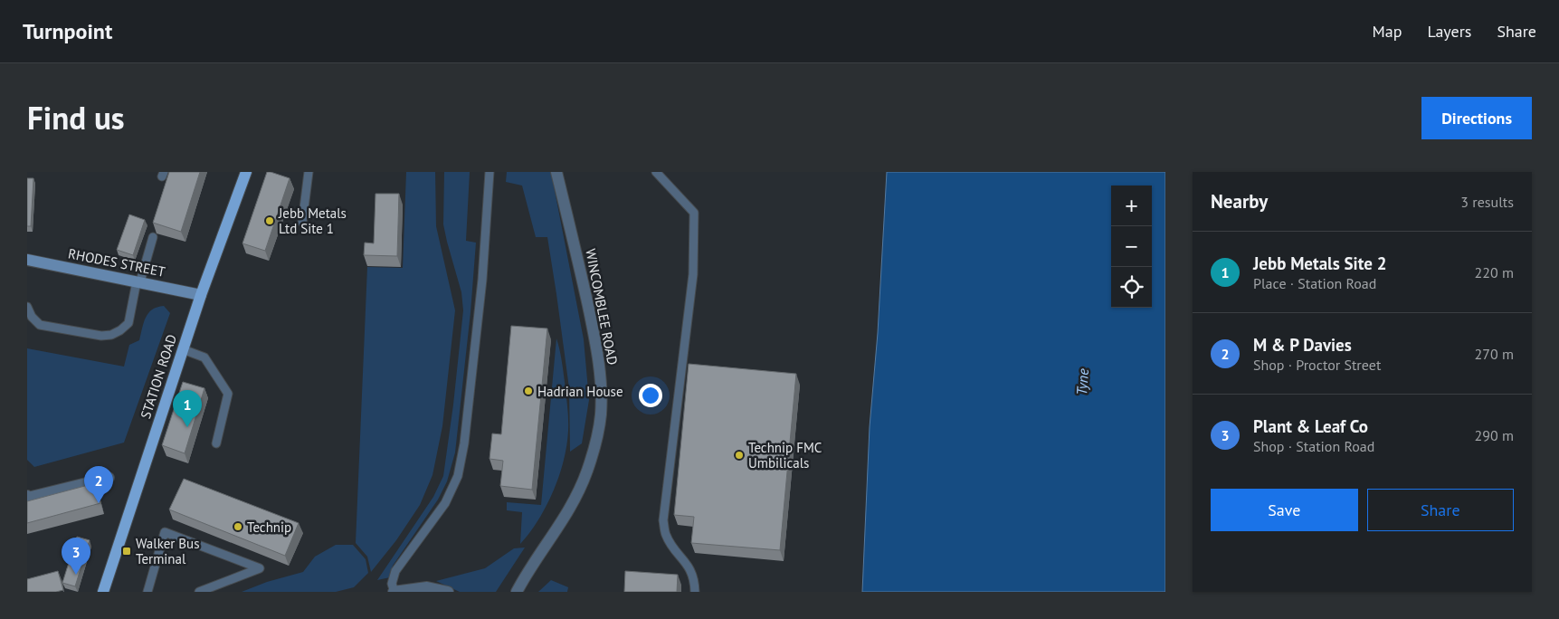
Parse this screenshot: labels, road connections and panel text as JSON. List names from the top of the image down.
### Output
{
  "streets": {
    "main road": ["STATION ROAD"],
    "street": ["RHODES STREET", "WINCOMBLEE ROAD"]
  },
  "crossings": [
    ["RHODES STREET", "STATION ROAD"]
  ],
  "water": ["Tyne"],
  "places": {
    "other": [
      "Jebb Metals Ltd Site 1",
      "Hadrian House",
      "Technip FMC Umbilicals",
      "Technip"
    ],
    "transit": ["Walker Bus Terminal"]
  },
  "page": {
    "header": "Turnpoint",
    "nav": ["Map", "Layers", "Share"],
    "title": "Find us",
    "buttons": [
      "Directions",
      ["Save", "Share"]
    ],
    "heading": ["Nearby", "3 results"],
    "map_buttons": ["+", "−"],
    "list": [
      {
        "mark": "1",
        "name": "Jebb Metals Site 2",
        "note": "Place · Station Road",
        "value": "220 m"
      },
      {
        "mark": "2",
        "name": "M & P Davies",
        "note": "Shop · Proctor Street",
        "value": "270 m"
      },
      {
        "mark": "3",
        "name": "Plant & Leaf Co",
        "note": "Shop · Station Road",
        "value": "290 m"
      }
    ],
    "pins": ["1", "2", "3"]
  }
}
